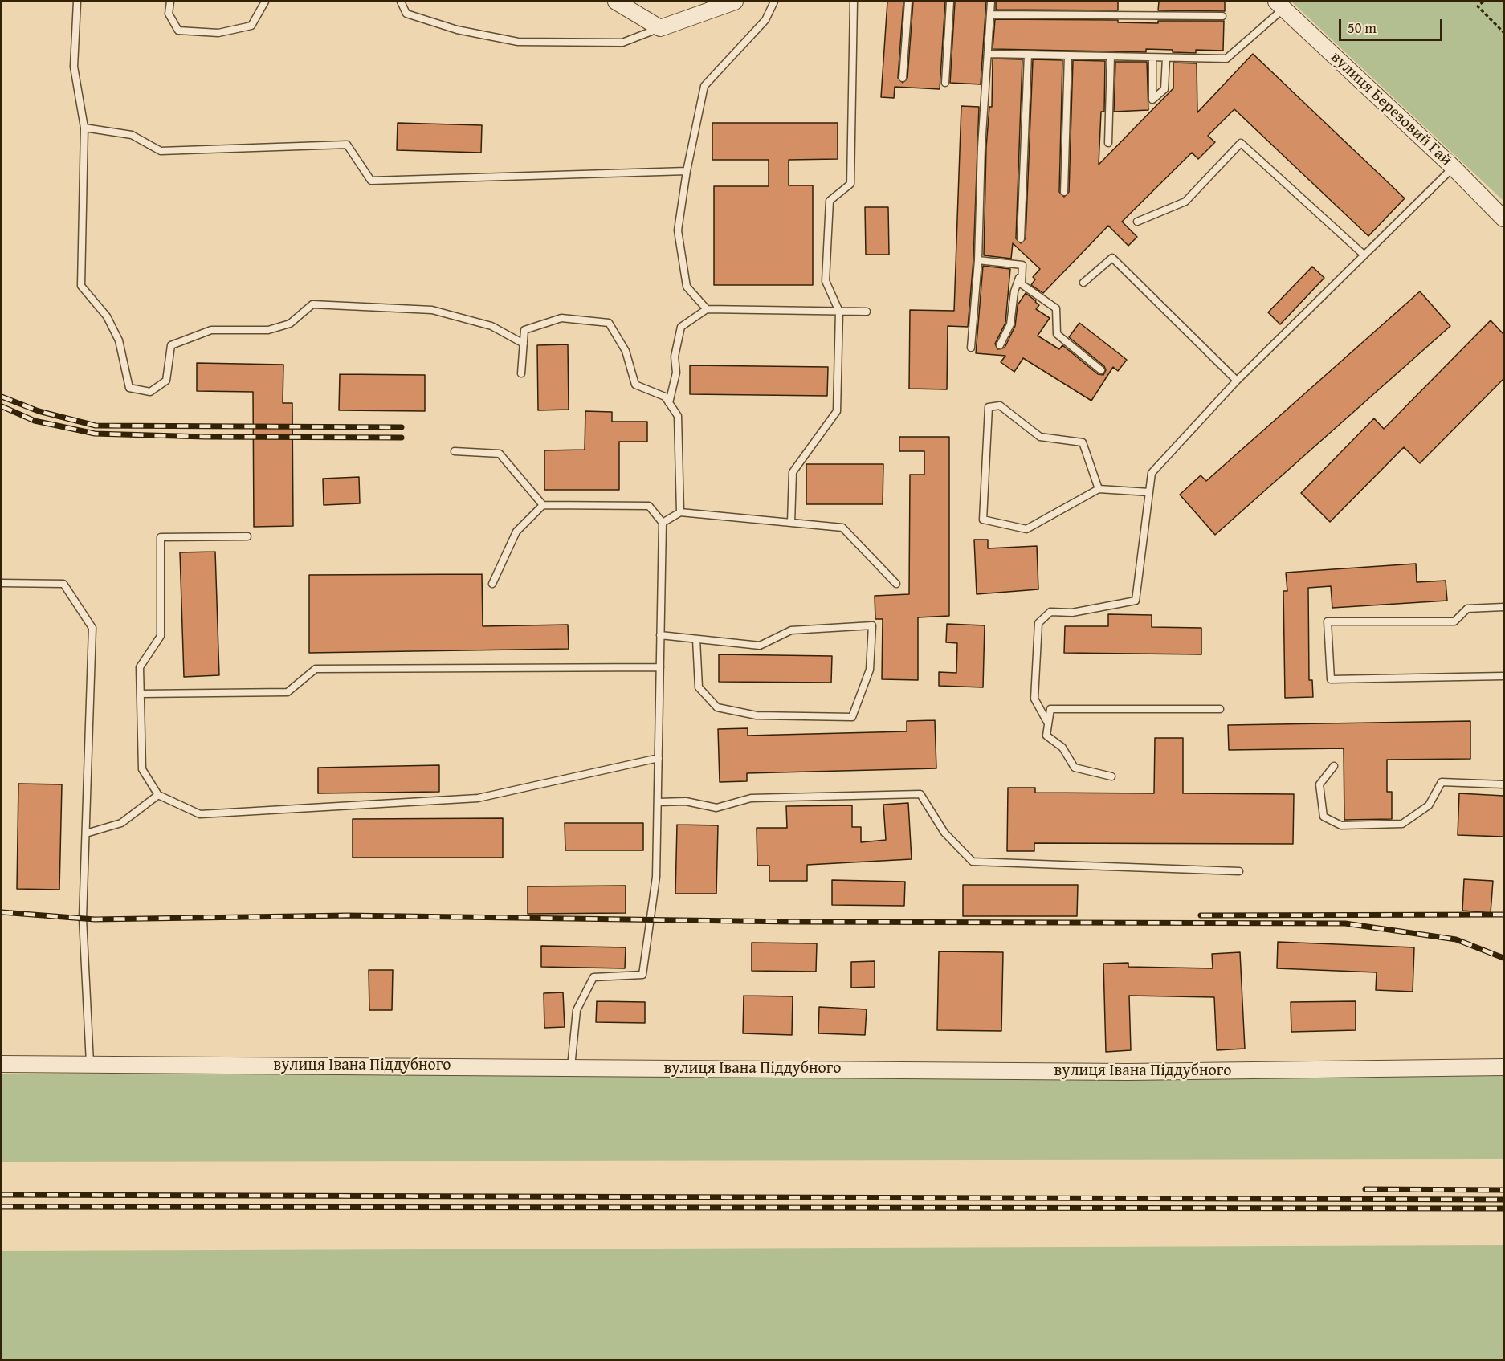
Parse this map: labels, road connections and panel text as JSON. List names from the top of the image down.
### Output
{
  "streets": {
    "street": ["вулиця Березовий Гай", "вулиця Івана Піддубного"]
  },
  "scale_bar": "50 m"
}
